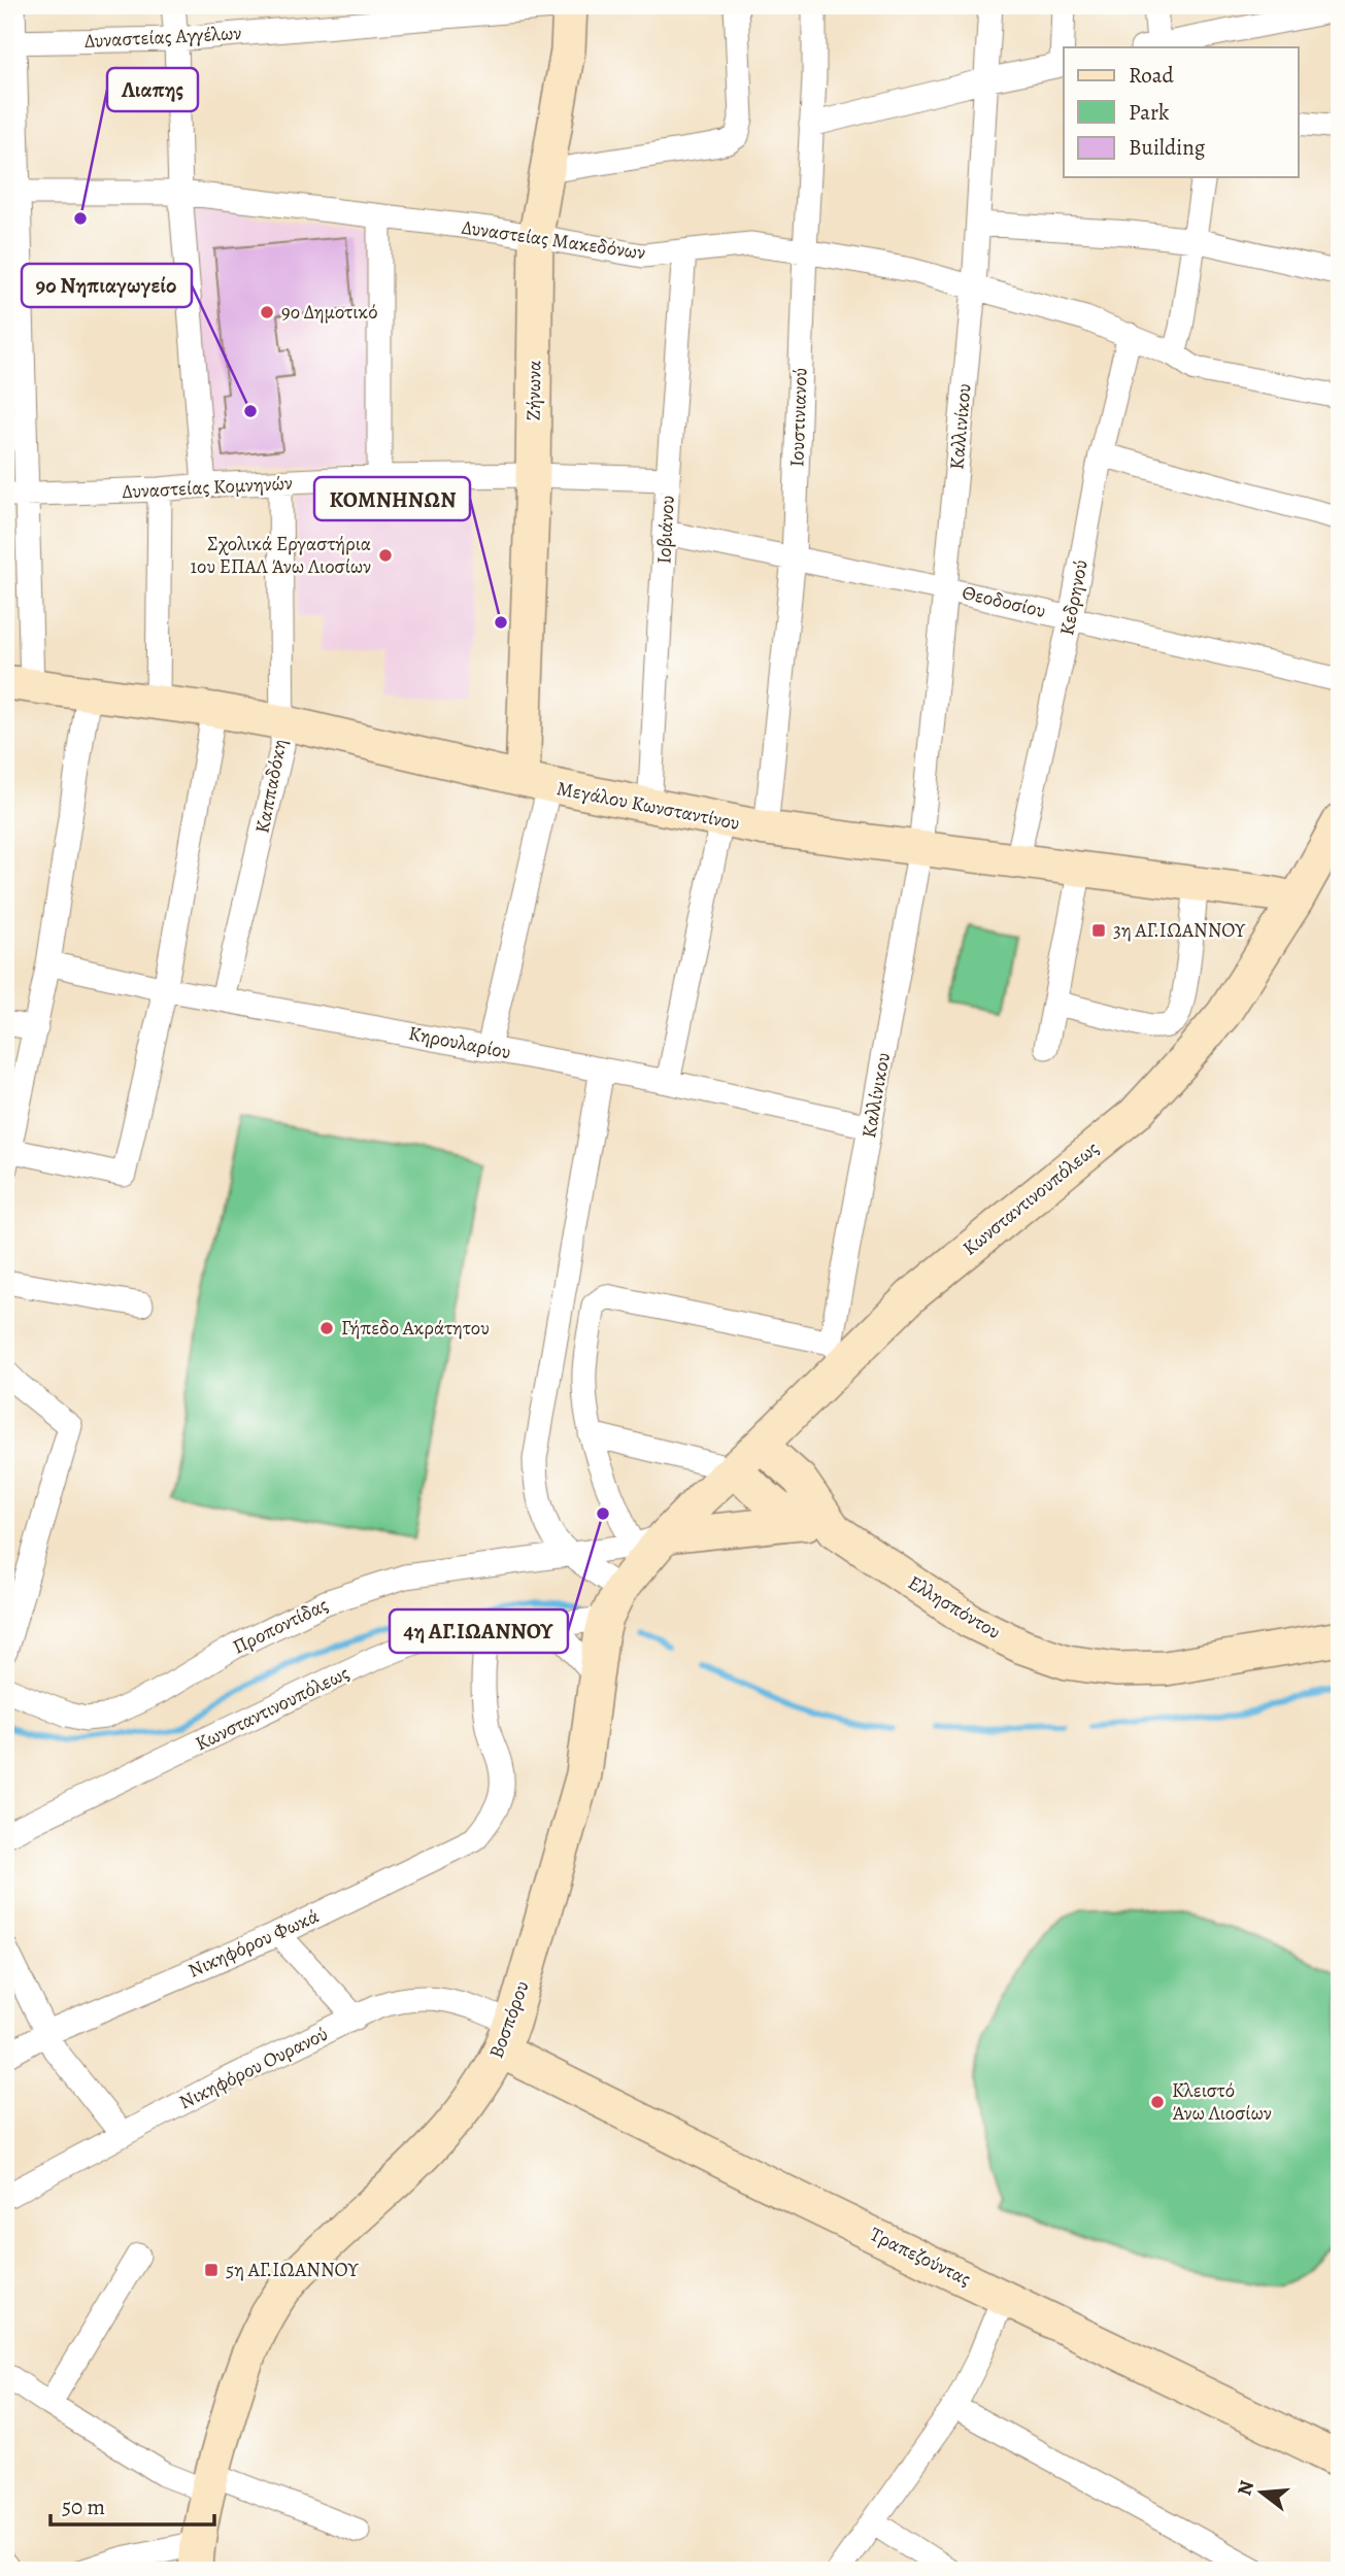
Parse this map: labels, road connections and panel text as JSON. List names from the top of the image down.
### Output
{
  "streets": {
    "street": [
      "Δυναστείας Αγγέλων",
      "Δυναστείας Μακεδόνων",
      "Ζήνωνα",
      "Ιουστινιανού",
      "Καλλινίκου",
      "Δυναστείας Κομνηνών",
      "Ιοβιάνου",
      "Κεδρηνού",
      "Θεοδοσίου",
      "Καππαδόκη",
      "Μεγάλου Κωνσταντίνου",
      "Κηρουλαρίου",
      "Καλλίνικου",
      "Κωνσταντινουπόλεως",
      "Ελλησπόντου",
      "Προποντίδας",
      "Νικηφόρου Φωκά",
      "Βοσπόρου",
      "Νικηφόρου Ουρανού",
      "Τραπεζούντας"
    ]
  },
  "crossings": [
    ["Δυναστείας Αγγέλων", "Ζήνωνα"],
    ["Δυναστείας Μακεδόνων", "Ζήνωνα"],
    ["Δυναστείας Μακεδόνων", "Ιουστινιανού"],
    ["Δυναστείας Μακεδόνων", "Καλλινίκου"],
    ["Δυναστείας Μακεδόνων", "Ιοβιάνου"],
    ["Δυναστείας Μακεδόνων", "Κεδρηνού"],
    ["Ζήνωνα", "Δυναστείας Κομνηνών"],
    ["Ζήνωνα", "Μεγάλου Κωνσταντίνου"],
    ["Ιουστινιανού", "Θεοδοσίου"],
    ["Ιουστινιανού", "Μεγάλου Κωνσταντίνου"],
    ["Καλλινίκου", "Θεοδοσίου"],
    ["Καλλινίκου", "Μεγάλου Κωνσταντίνου"],
    ["Καλλινίκου", "Καλλίνικου"],
    ["Δυναστείας Κομνηνών", "Ιοβιάνου"],
    ["Δυναστείας Κομνηνών", "Καππαδόκη"],
    ["Ιοβιάνου", "Θεοδοσίου"],
    ["Ιοβιάνου", "Μεγάλου Κωνσταντίνου"],
    ["Κεδρηνού", "Θεοδοσίου"],
    ["Κεδρηνού", "Μεγάλου Κωνσταντίνου"],
    ["Καππαδόκη", "Μεγάλου Κωνσταντίνου"],
    ["Καππαδόκη", "Κηρουλαρίου"],
    ["Μεγάλου Κωνσταντίνου", "Καλλίνικου"],
    ["Μεγάλου Κωνσταντίνου", "Κωνσταντινουπόλεως"],
    ["Κηρουλαρίου", "Καλλίνικου"],
    ["Καλλίνικου", "Κωνσταντινουπόλεως"],
    ["Κωνσταντινουπόλεως", "Ελλησπόντου"],
    ["Κωνσταντινουπόλεως", "Νικηφόρου Φωκά"],
    ["Κωνσταντινουπόλεως", "Βοσπόρου"],
    ["Ελλησπόντου", "Βοσπόρου"],
    ["Προποντίδας", "Βοσπόρου"],
    ["Βοσπόρου", "Νικηφόρου Ουρανού"],
    ["Βοσπόρου", "Τραπεζούντας"],
    ["Νικηφόρου Ουρανού", "Τραπεζούντας"]
  ],
  "places": {
    "other": [
      "Λιαπης",
      "9ο Δημοτικό",
      "9ο Νηπιαγωγείο",
      "Σχολικά Εργαστήρια 1ου ΕΠΑΛ Άνω Λιοσίων",
      "ΚΟΜΝΗΝΩΝ",
      "Γήπεδο Ακράτητου",
      "4η ΑΓ.ΙΩΑΝΝΟΥ",
      "Κλειστό Άνω Λιοσίων"
    ],
    "transit": ["3η ΑΓ.ΙΩΑΝΝΟΥ", "5η ΑΓ.ΙΩΑΝΝΟΥ"]
  },
  "legend": ["Road", "Park", "Building"],
  "scale_bar": "50 m",
  "north": "left"
}
